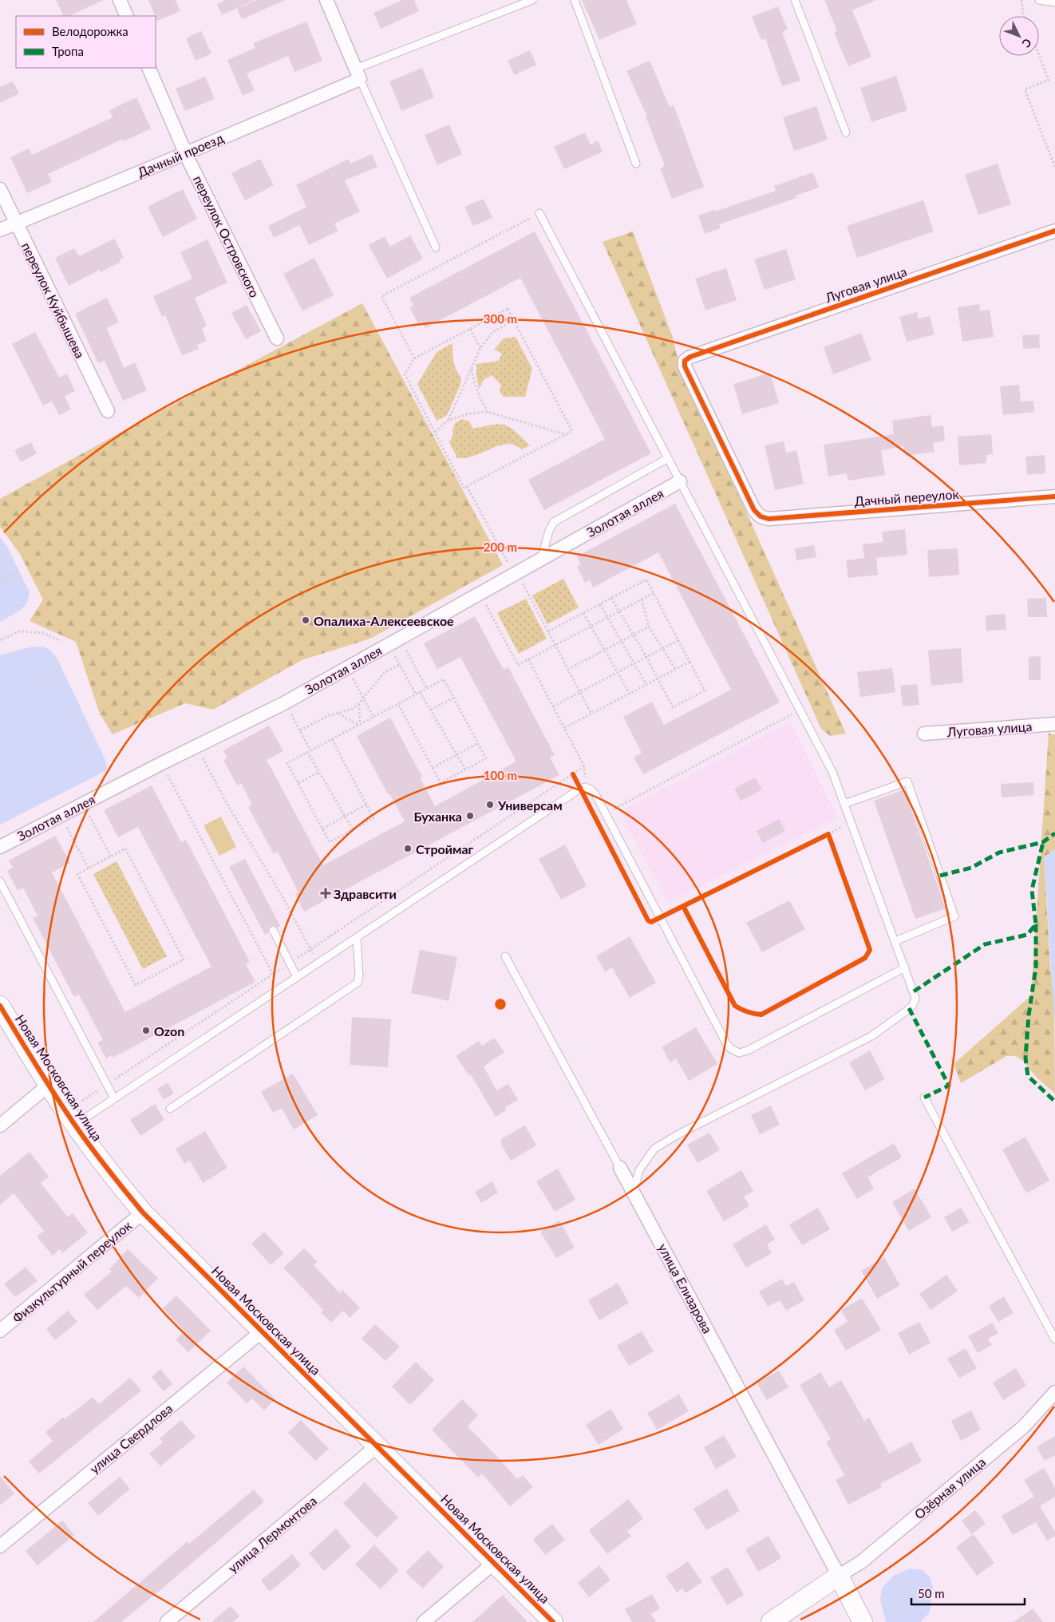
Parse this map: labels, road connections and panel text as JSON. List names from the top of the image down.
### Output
{
  "streets": {
    "street": [
      "Дачный проезд",
      "переулок Островского",
      "Луговая улица",
      "переулок Куйбышева",
      "Дачный переулок",
      "Золотая аллея",
      "Новая Московская улица",
      "Физкультурный переулок",
      "улица Елизарова",
      "улица Свердлова",
      "Озёрная улица",
      "улица Лермонтова"
    ]
  },
  "crossings": [
    ["Дачный проезд", "переулок Островского"],
    ["Дачный проезд", "переулок Куйбышева"],
    ["Луговая улица", "Дачный переулок"],
    ["Новая Московская улица", "Физкультурный переулок"],
    ["Новая Московская улица", "улица Свердлова"],
    ["Новая Московская улица", "улица Лермонтова"],
    ["улица Елизарова", "Озёрная улица"]
  ],
  "places": {
    "other": [
      "Опалиха-Алексеевское",
      "Универсам",
      "Буханка",
      "Строймаг",
      "Ozon"
    ],
    "health": ["Здравсити"]
  },
  "legend": ["Велодорожка", "Тропа"],
  "scale_bar": "50 m",
  "north": "bottom right",
  "rings": ["300 m", "200 m", "100 m"]
}
